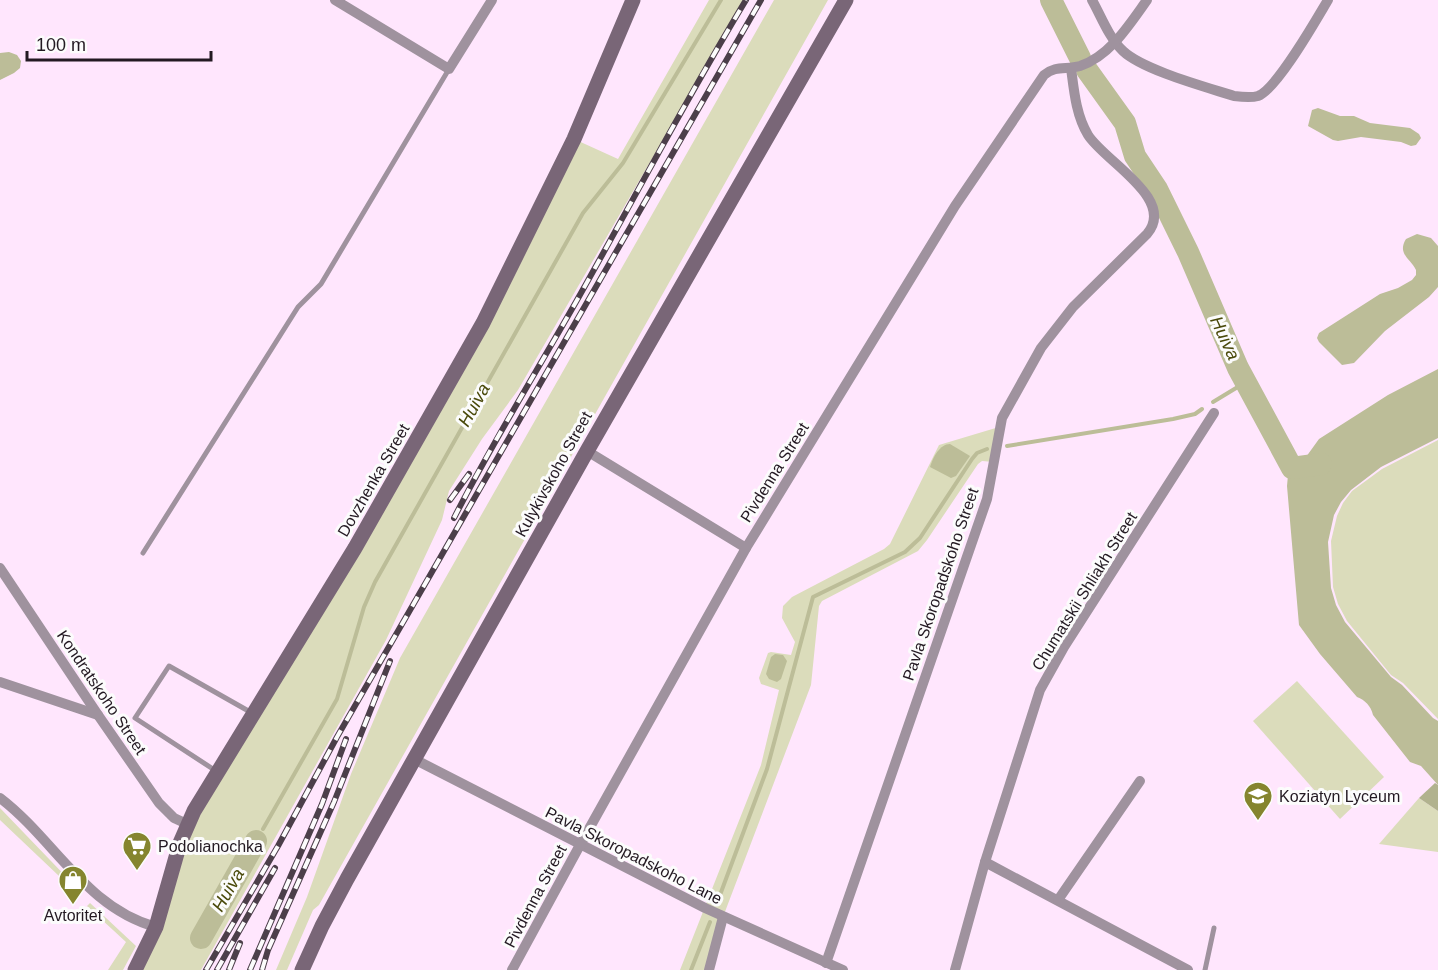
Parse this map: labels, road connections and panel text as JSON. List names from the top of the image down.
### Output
{
  "streets": {
    "street": [
      "Pivdenna Street",
      "Kulykivskoho Street",
      "Dovzhenka Street",
      "Pavla Skoropadskoho Street",
      "Chumatskii Shliakh Street",
      "Kondratskoho Street",
      "Pavla Skoropadskoho Lane"
    ]
  },
  "crossings": [
    ["Pivdenna Street", "Pavla Skoropadskoho Street"],
    ["Pivdenna Street", "Pavla Skoropadskoho Lane"],
    ["Kulykivskoho Street", "Pavla Skoropadskoho Lane"],
    ["Dovzhenka Street", "Kondratskoho Street"],
    ["Pavla Skoropadskoho Street", "Pavla Skoropadskoho Lane"]
  ],
  "water": ["Huiva"],
  "places": {
    "school or university": ["Koziatyn Lyceum"],
    "supermarket": ["Podolianochka"],
    "shop": ["Avtoritet"]
  },
  "scale_bar": "100 m"
}
